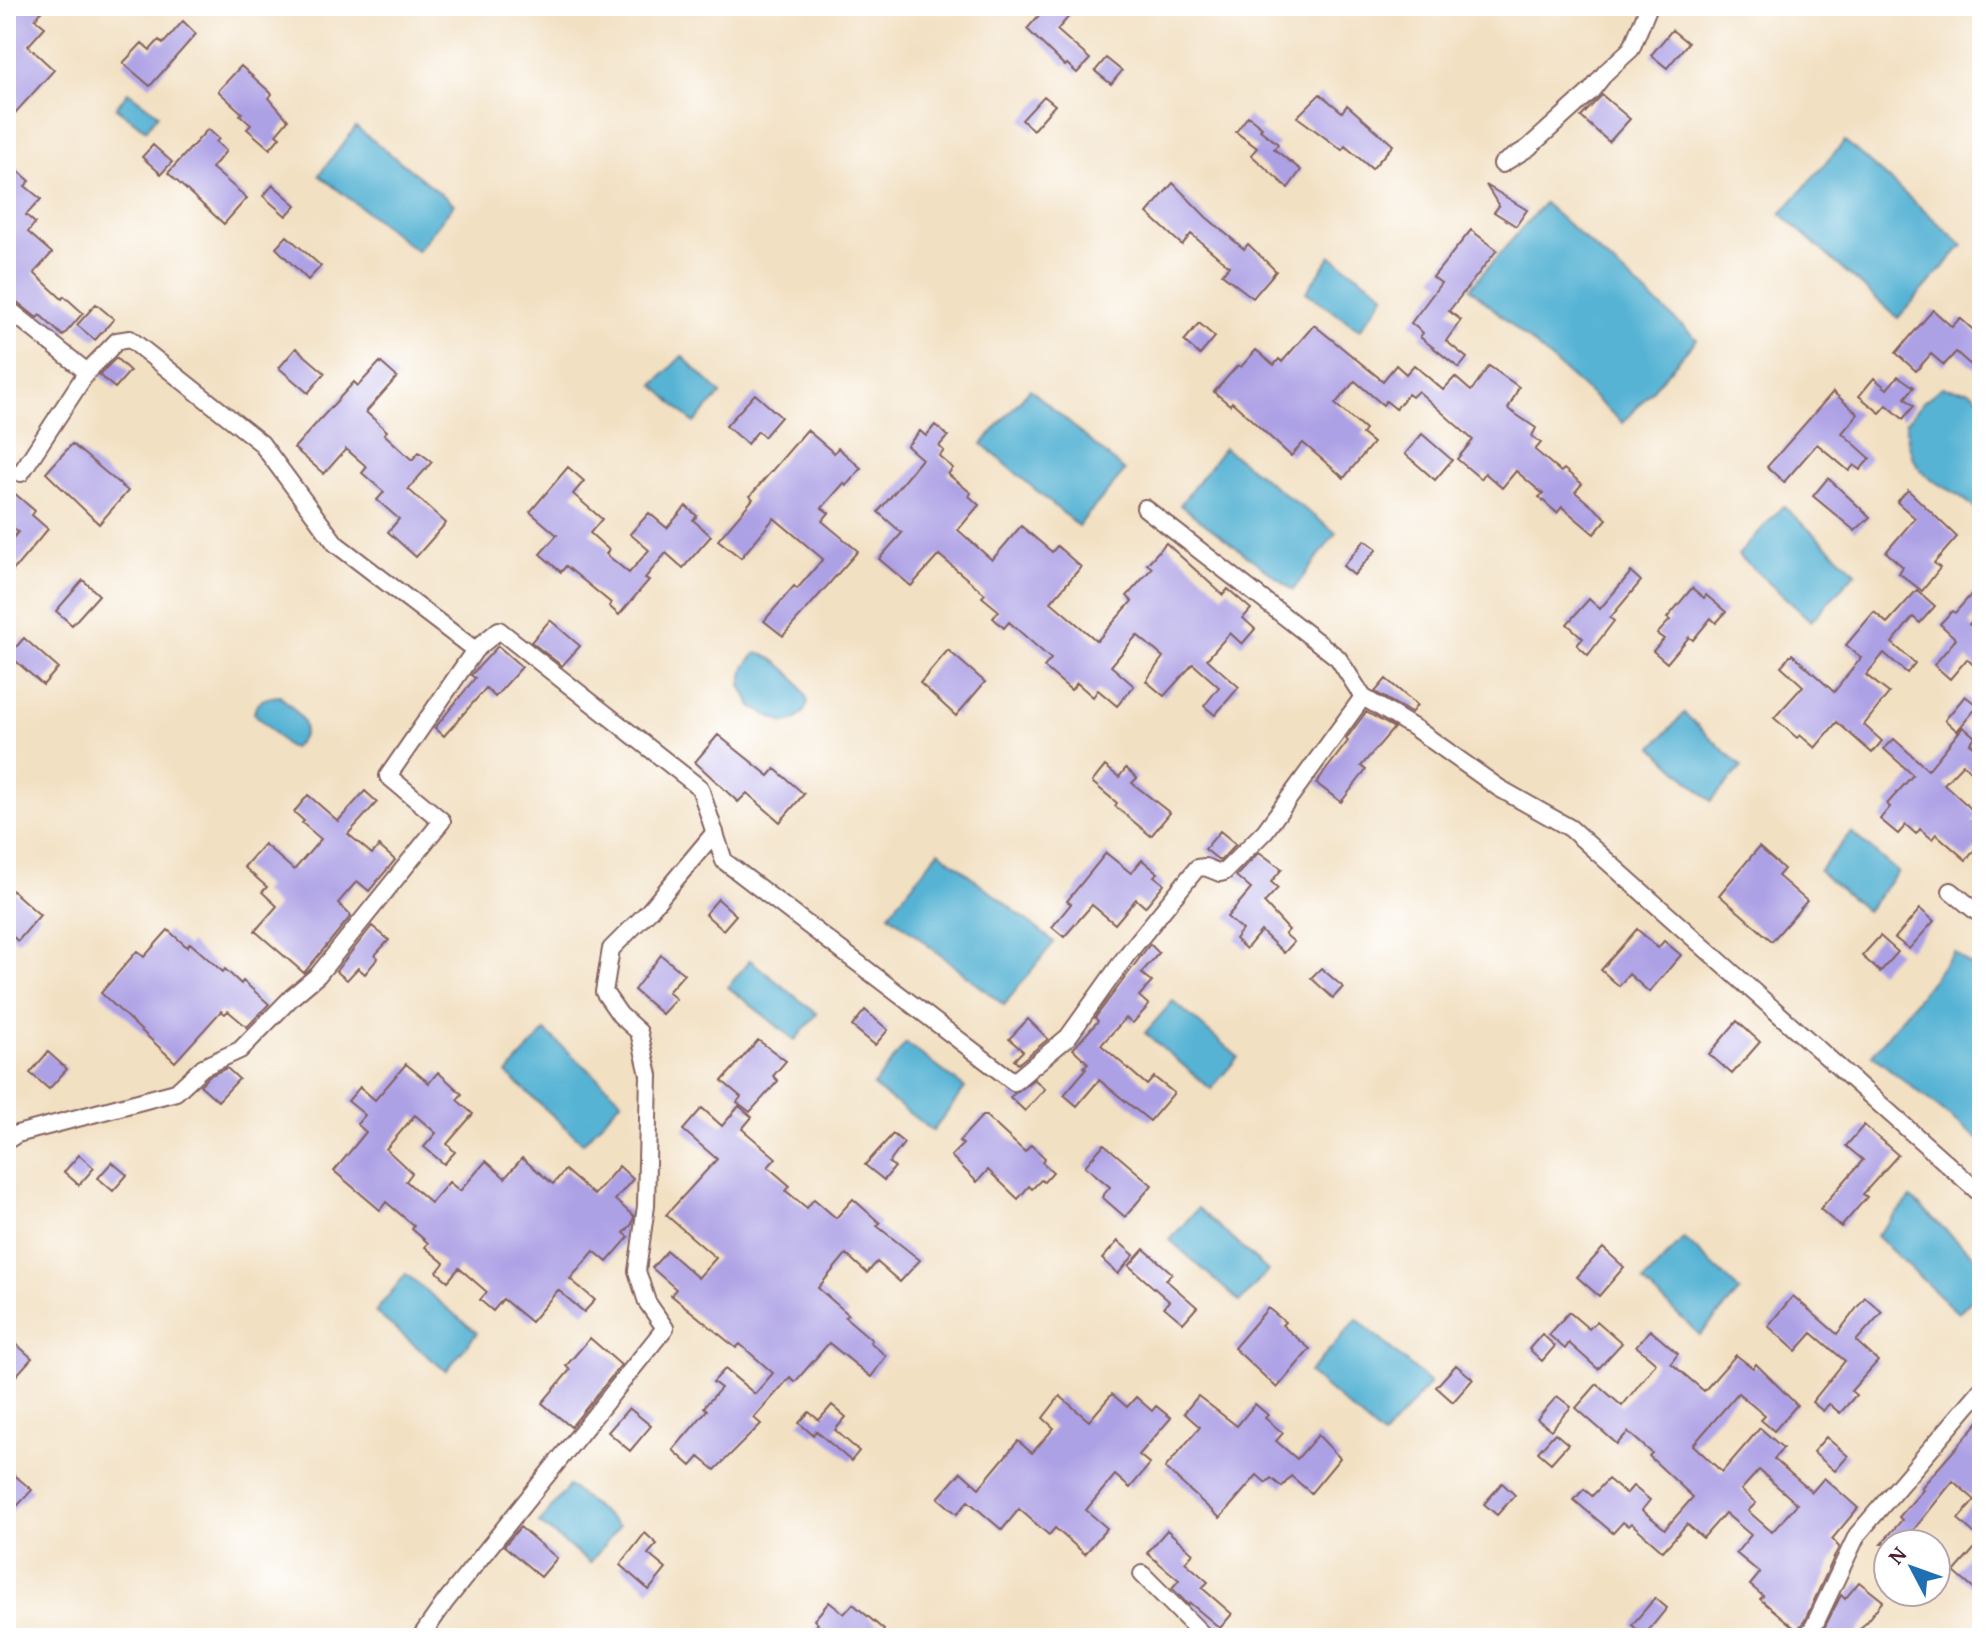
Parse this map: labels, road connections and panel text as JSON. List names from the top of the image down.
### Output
{
  "north": "top left"
}
